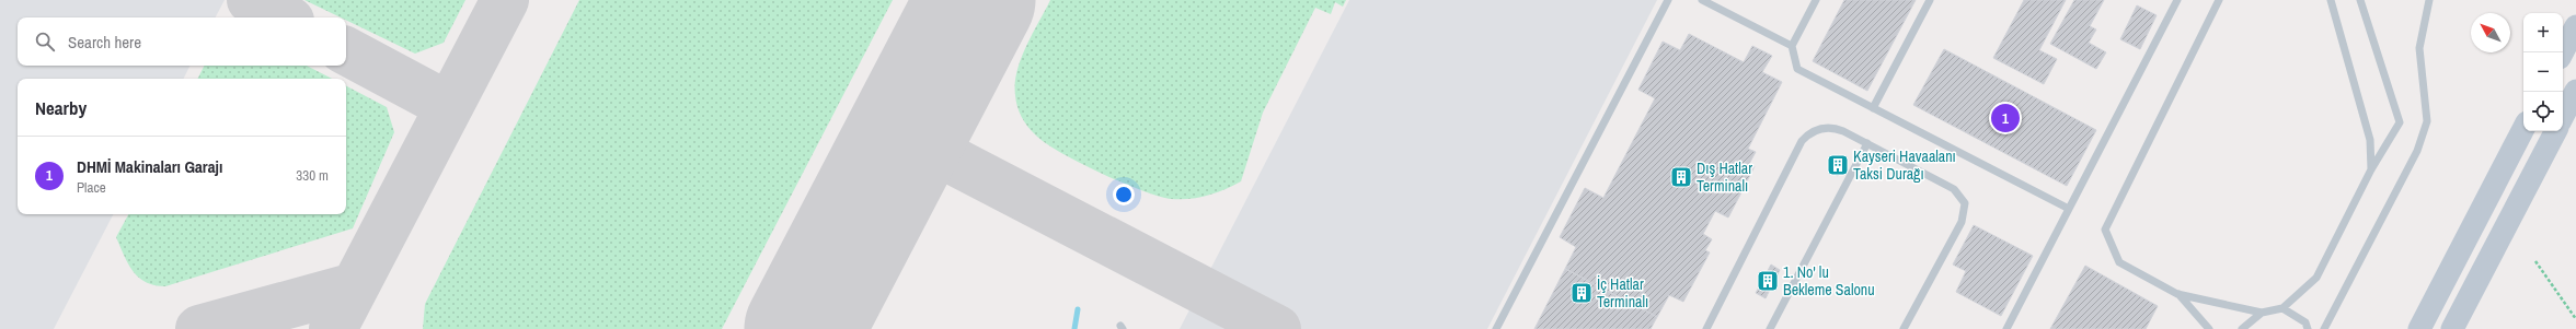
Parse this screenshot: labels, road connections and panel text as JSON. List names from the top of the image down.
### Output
{
  "places": {
    "building": [
      "Kayseri Havaalanı Taksi Durağı",
      "Dış Hatlar Terminalı",
      "1. No' lu Bekleme Salonu",
      "İç Hatlar Terminalı"
    ]
  },
  "north": "top left",
  "page": {
    "map_buttons": ["+", "−"],
    "search": "Search here",
    "heading": "Nearby",
    "pins": "1",
    "list": [
      {
        "mark": "1",
        "name": "DHMİ Makinaları Garajı",
        "note": "Place",
        "value": "330 m"
      }
    ]
  }
}
